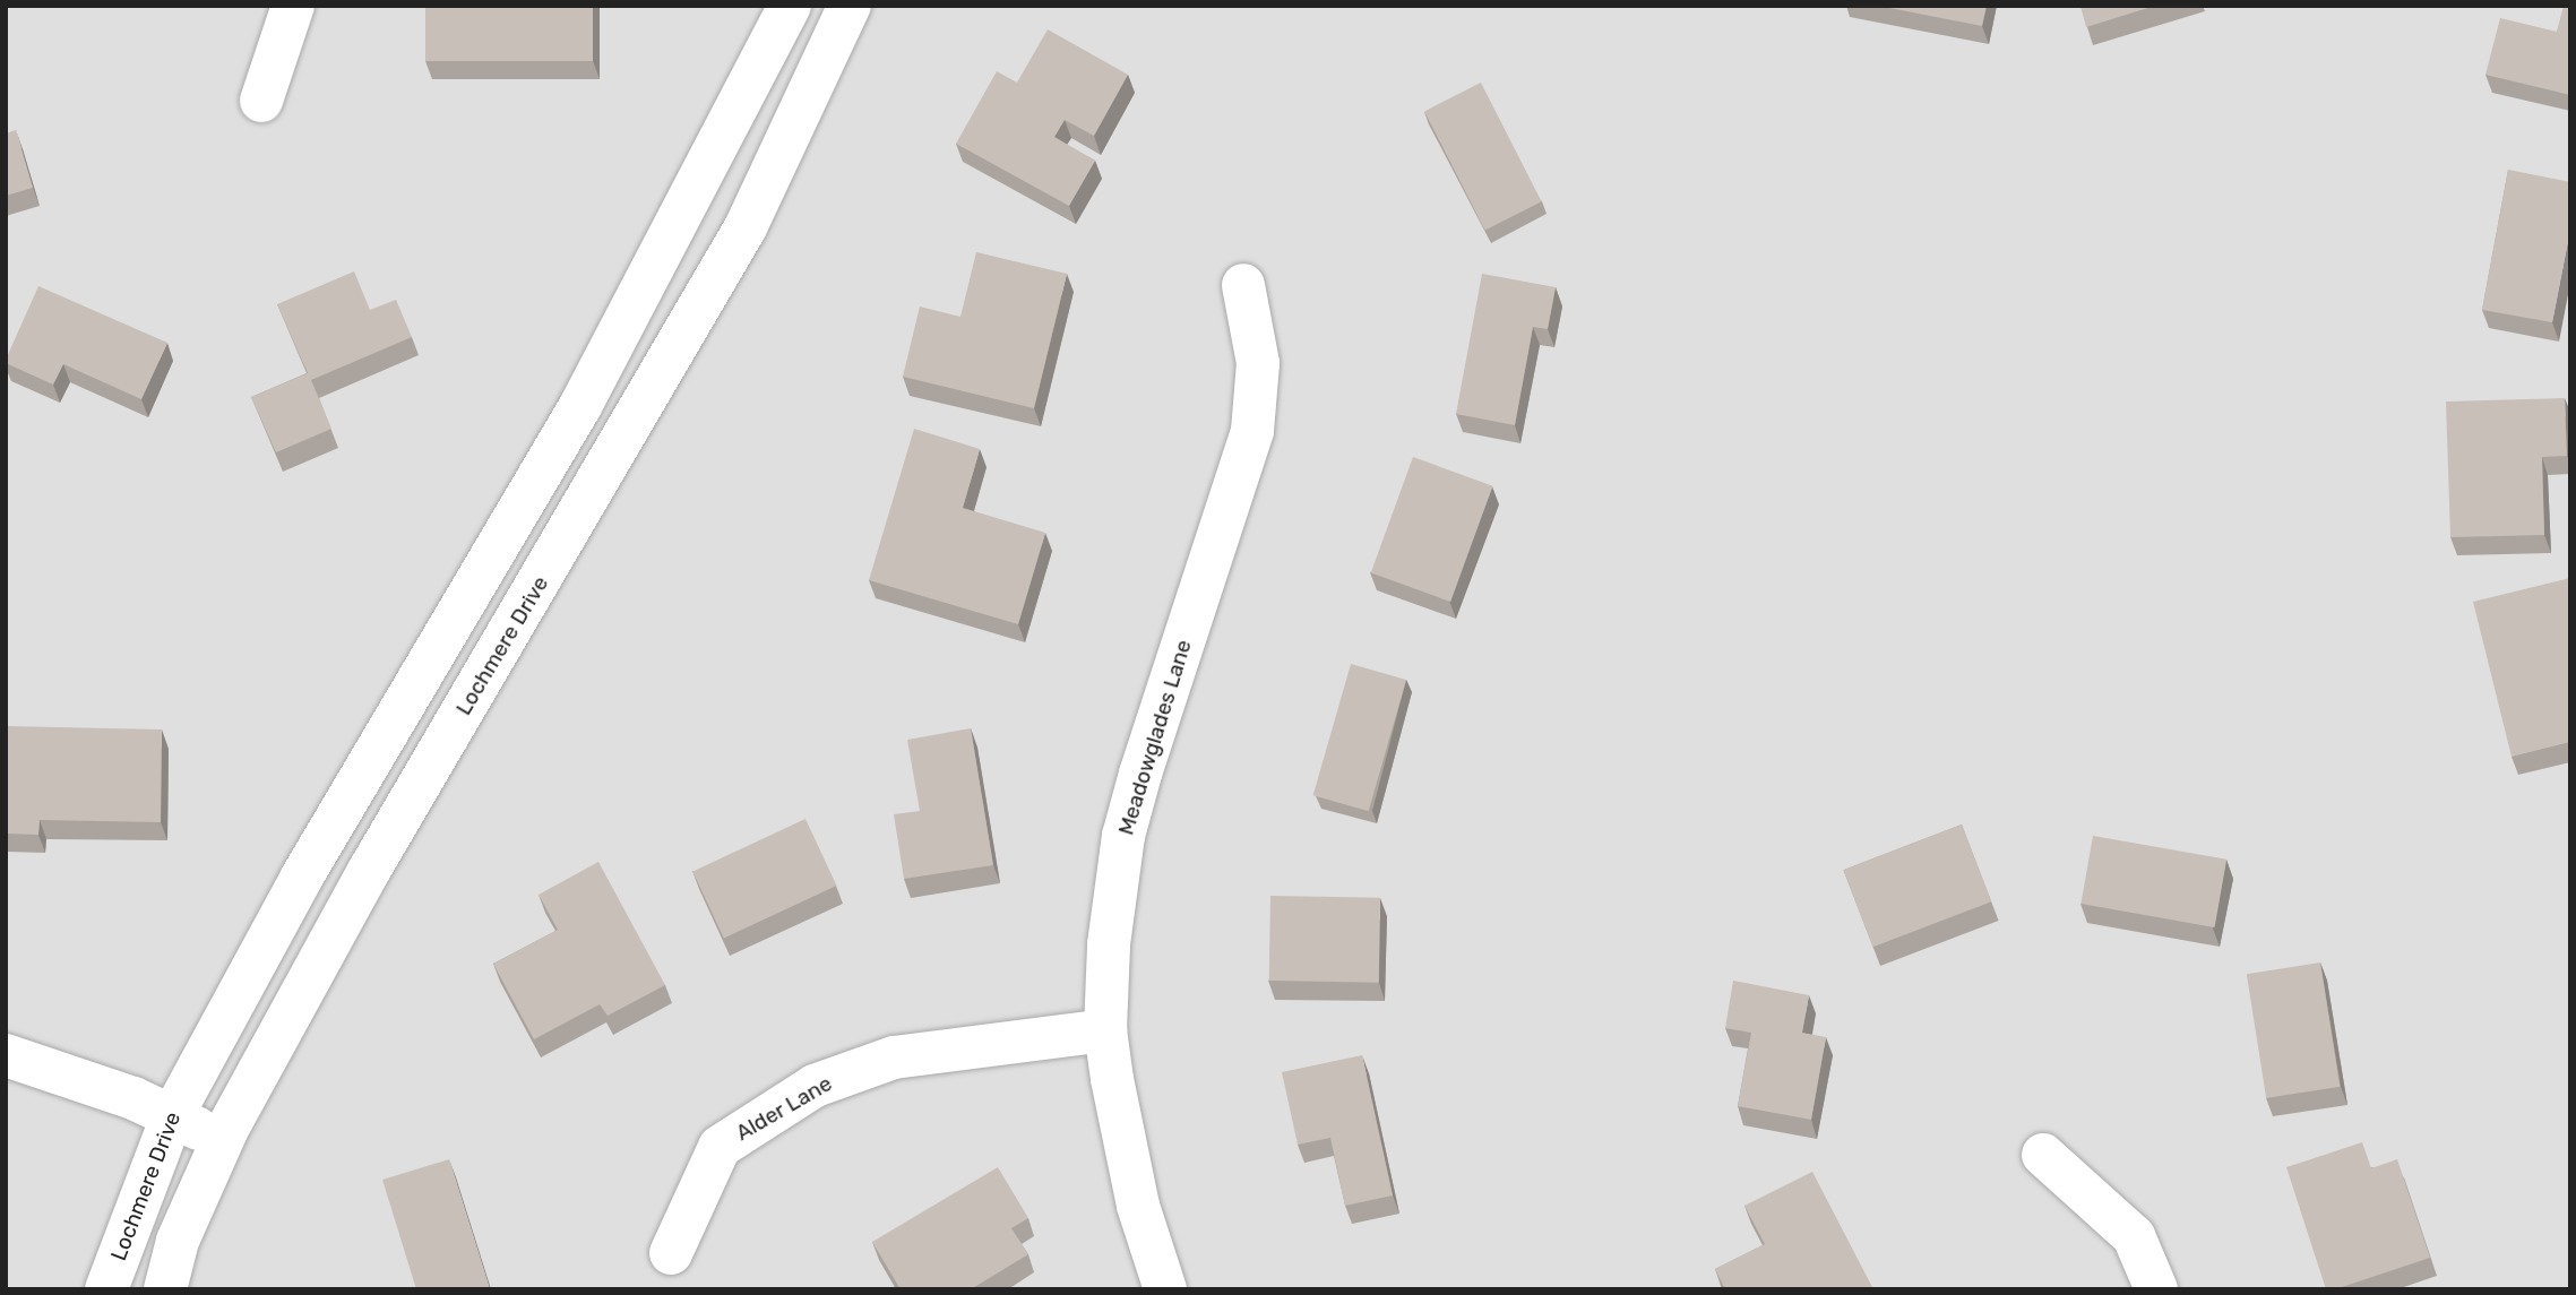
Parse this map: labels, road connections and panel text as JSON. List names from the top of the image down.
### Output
{
  "streets": {
    "street": ["Lochmere Drive", "Meadowglades Lane", "Alder Lane"]
  },
  "crossings": [
    ["Meadowglades Lane", "Alder Lane"]
  ]
}
